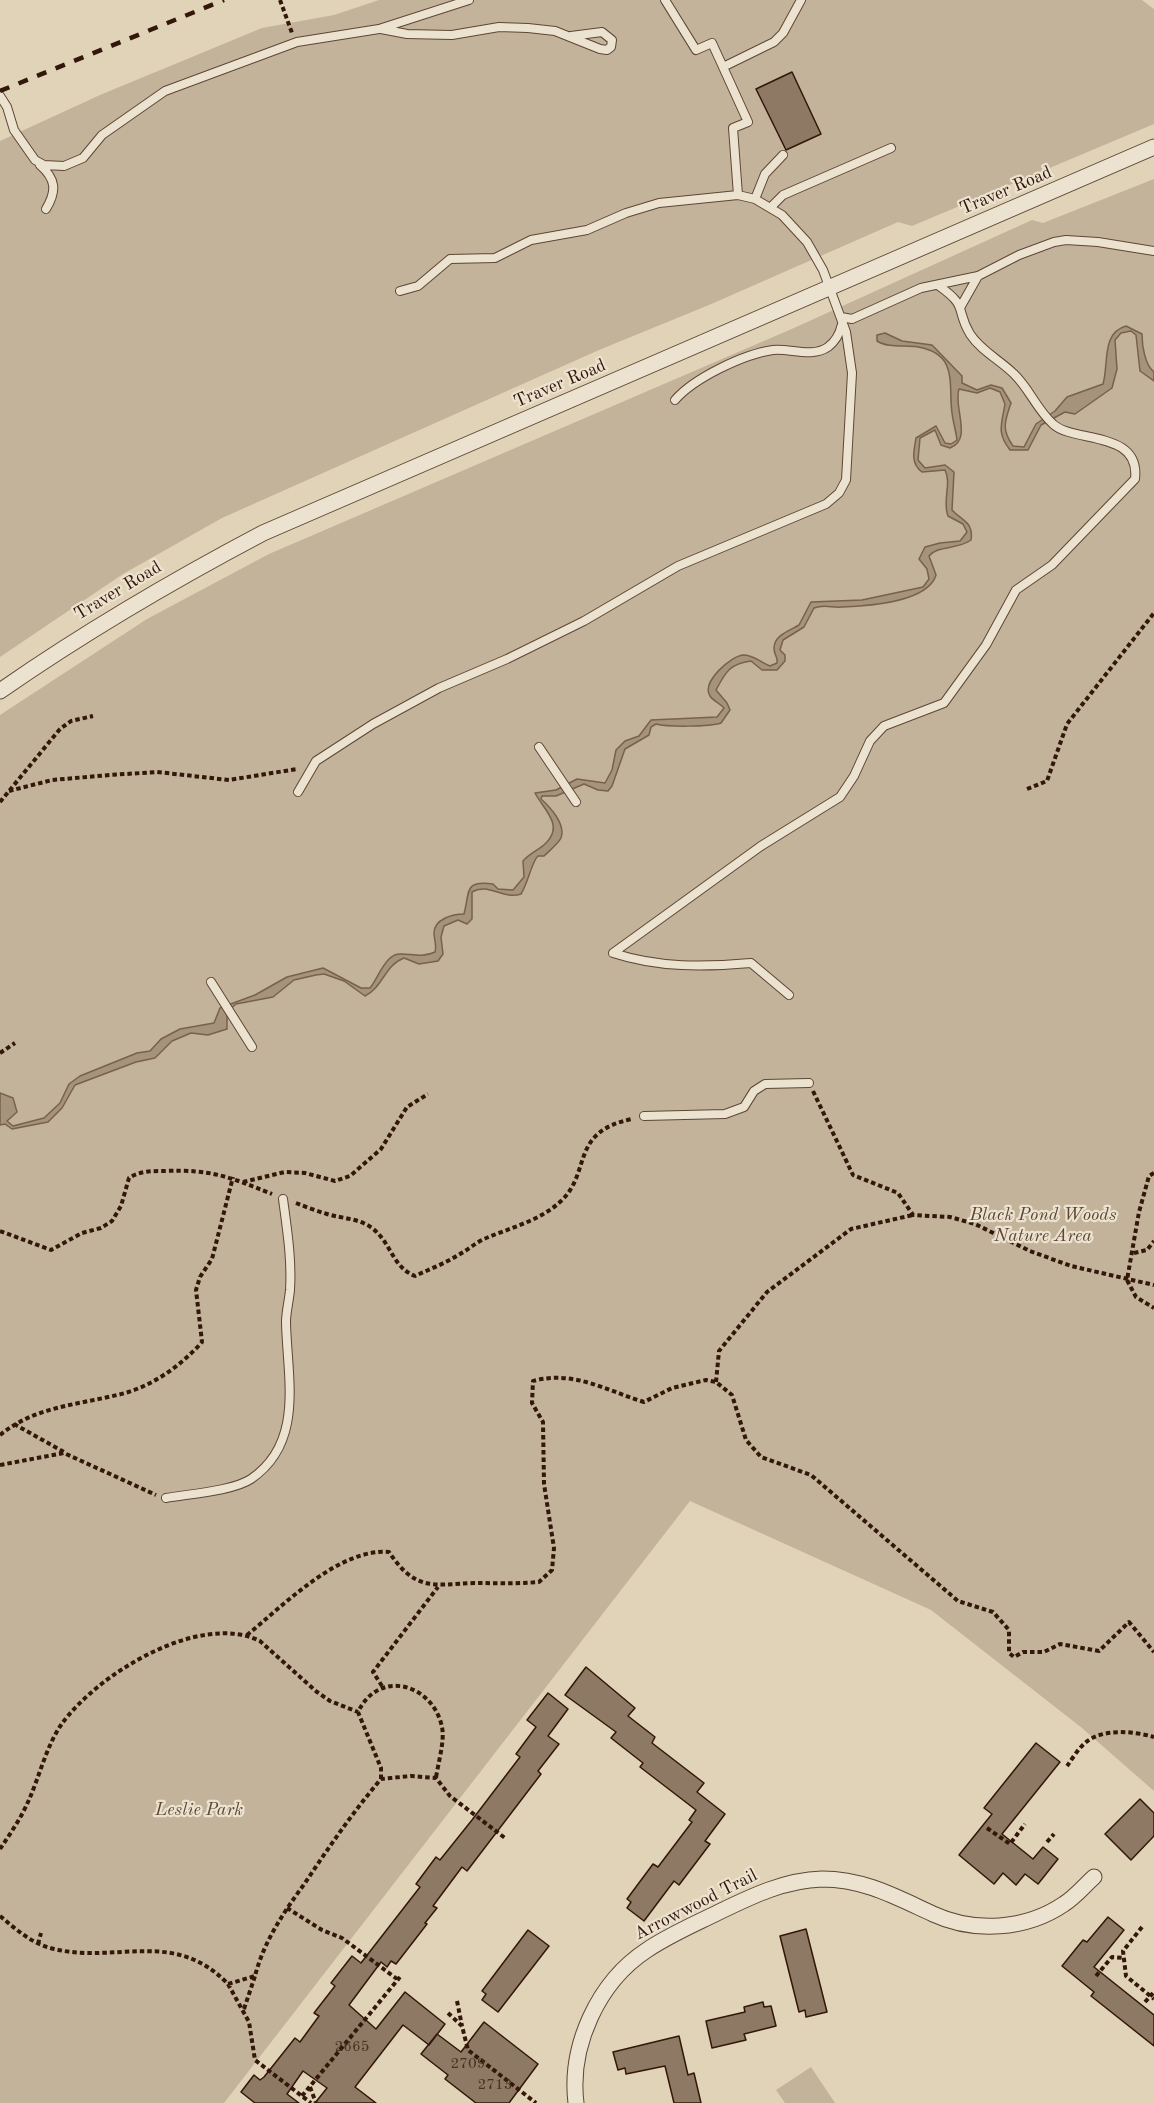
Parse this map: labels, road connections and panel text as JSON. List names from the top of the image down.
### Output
{
  "streets": {
    "street": ["Traver Road", "Arrowwood Trail"]
  },
  "parks": ["Black Pond Woods Nature Area", "Leslie Park"],
  "house_numbers": ["2665", "2709", "2713"]
}
